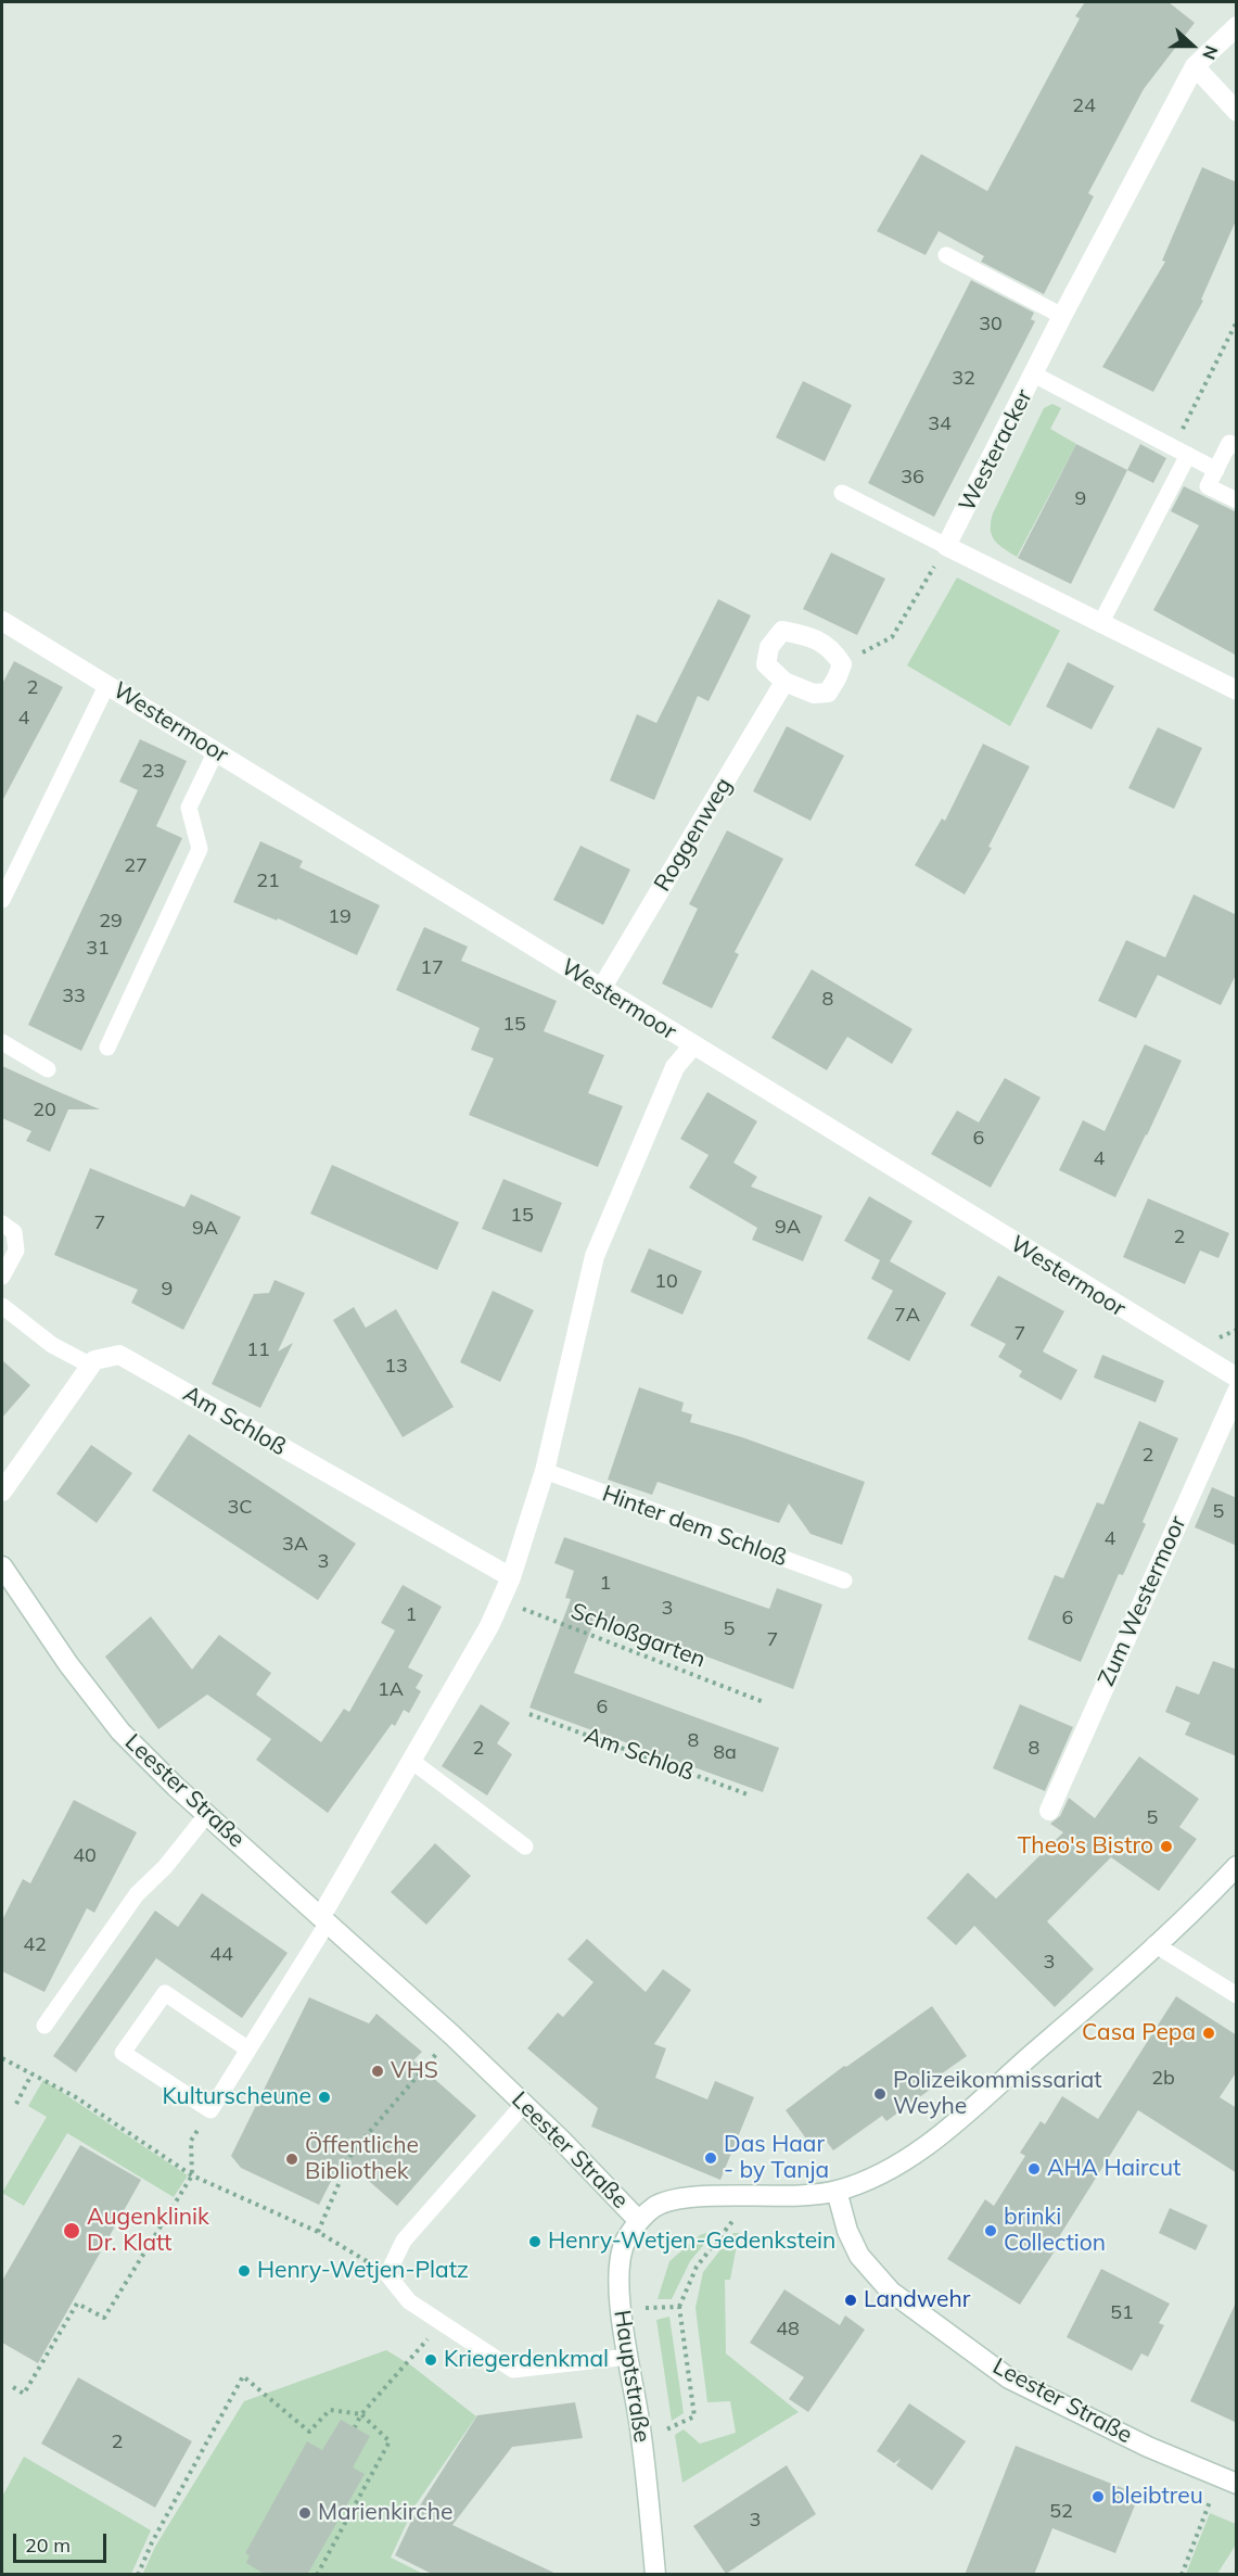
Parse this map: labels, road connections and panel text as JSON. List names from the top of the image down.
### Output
{
  "streets": {
    "street": [
      "Westeracker",
      "Westermoor",
      "Roggenweg",
      "Am Schloß",
      "Zum Westermoor",
      "Leester Straße",
      "Hauptstraße"
    ],
    "lane": ["Hinter dem Schloß"],
    "path": ["Schloßgarten"]
  },
  "crossings": [
    ["Westermoor", "Roggenweg"],
    ["Leester Straße", "Hauptstraße"]
  ],
  "places": [
    "Theo's Bistro",
    "Casa Pepa",
    "VHS",
    "Polizeikommissariat Weyhe",
    "Kulturscheune",
    "Das Haar - by Tanja",
    "Öffentliche Bibliothek",
    "AHA Haircut",
    "Augenklinik Dr. Klatt",
    "brinki Collection",
    "Henry-Wetjen-Gedenkstein",
    "Henry-Wetjen-Platz",
    "Landwehr",
    "Kriegerdenkmal",
    "bleibtreu",
    "Marienkirche"
  ],
  "house_numbers": [
    "24",
    "30",
    "32",
    "34",
    "36",
    "9",
    "2",
    "4",
    "23",
    "27",
    "21",
    "19",
    "29",
    "31",
    "17",
    "33",
    "8",
    "15",
    "20",
    "6",
    "4",
    "15",
    "7",
    "9A",
    "9A",
    "2",
    "10",
    "9",
    "7A",
    "7",
    "11",
    "13",
    "2",
    "3C",
    "5",
    "4",
    "3A",
    "3",
    "1",
    "3",
    "1",
    "6",
    "5",
    "7",
    "1A",
    "6",
    "8",
    "2",
    "8",
    "8a",
    "5",
    "40",
    "42",
    "44",
    "3",
    "2b",
    "51",
    "48",
    "2",
    "52",
    "3"
  ],
  "scale_bar": "20 m",
  "north": "right"
}
